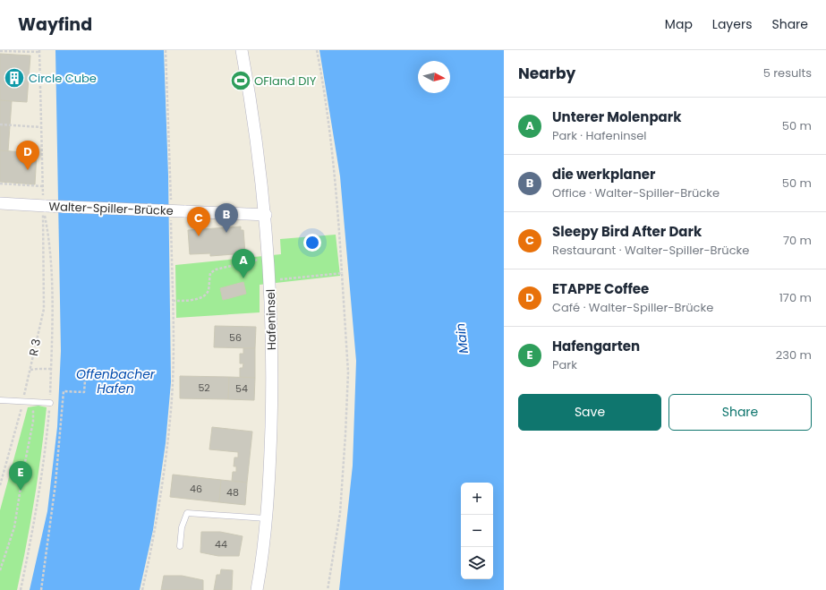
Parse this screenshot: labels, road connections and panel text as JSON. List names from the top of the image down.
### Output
{
  "streets": {
    "street": ["Walter-Spiller-Brücke", "Hafeninsel"],
    "path": ["R 3"]
  },
  "crossings": [
    ["Walter-Spiller-Brücke", "Hafeninsel"],
    ["Walter-Spiller-Brücke", "R 3"]
  ],
  "water": ["Main", "Offenbacher Hafen"],
  "places": {
    "building": ["Circle Cube"],
    "sports": ["OFland DIY"]
  },
  "house_numbers": [
    "56",
    "52",
    "54",
    "46",
    "48",
    "44"
  ],
  "north": "right",
  "page": {
    "header": "Wayfind",
    "nav": ["Map", "Layers", "Share"],
    "heading": ["Nearby", "5 results"],
    "list": [
      {
        "mark": "A",
        "name": "Unterer Molenpark",
        "note": "Park · Hafeninsel",
        "value": "50 m"
      },
      {
        "mark": "B",
        "name": "die werkplaner",
        "note": "Office · Walter-Spiller-Brücke",
        "value": "50 m"
      },
      {
        "mark": "C",
        "name": "Sleepy Bird After Dark",
        "note": "Restaurant · Walter-Spiller-Brücke",
        "value": "70 m"
      },
      {
        "mark": "D",
        "name": "ETAPPE Coffee",
        "note": "Café · Walter-Spiller-Brücke",
        "value": "170 m"
      },
      {
        "mark": "E",
        "name": "Hafengarten",
        "note": "Park",
        "value": "230 m"
      }
    ],
    "pins": [
      "D",
      "B",
      "C",
      "A",
      "E"
    ],
    "buttons": ["Save", "Share"],
    "map_buttons": ["+", "−"]
  }
}
